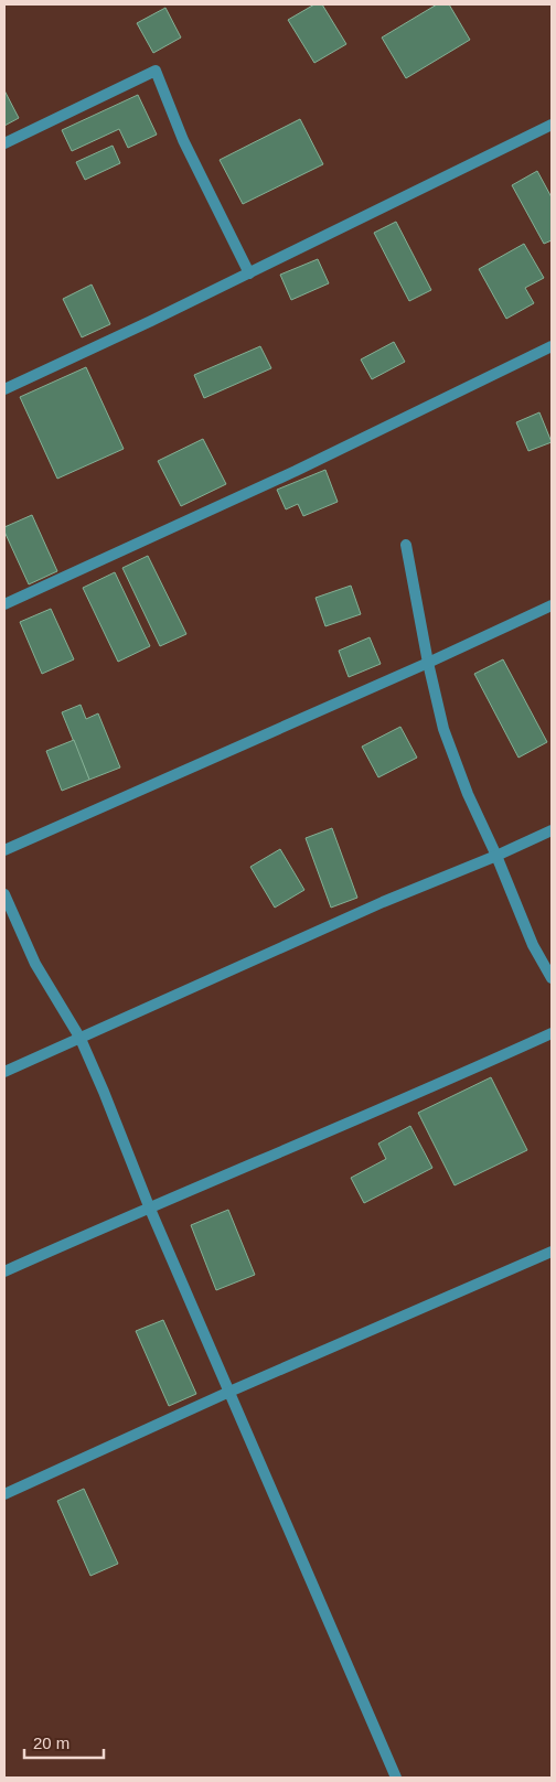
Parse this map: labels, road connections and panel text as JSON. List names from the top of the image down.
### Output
{
  "scale_bar": "20 m"
}
